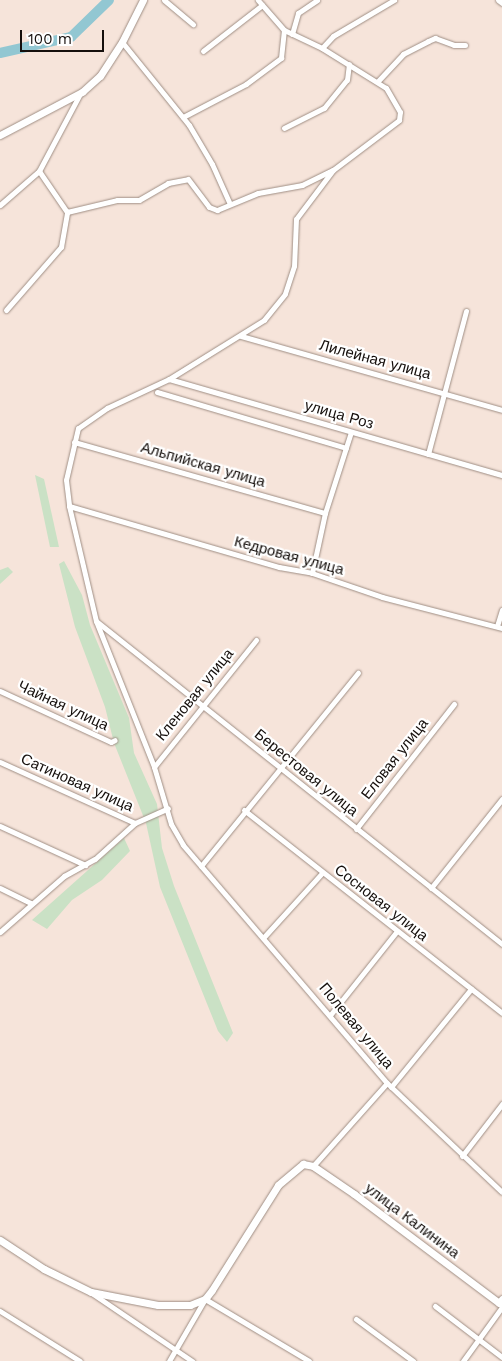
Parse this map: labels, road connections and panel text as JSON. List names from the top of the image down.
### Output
{
  "streets": {
    "street": [
      "Лилейная улица",
      "улица Роз",
      "Альпийская улица",
      "Кедровая улица",
      "Кленовая улица",
      "Чайная улица",
      "Еловая улица",
      "Берестовая улица",
      "Сатиновая улица",
      "Сосновая улица",
      "Полевая улица",
      "улица Калинина"
    ]
  },
  "crossings": [
    ["Альпийская улица", "Полевая улица"],
    ["Кедровая улица", "Полевая улица"],
    ["Кленовая улица", "Берестовая улица"],
    ["Кленовая улица", "Полевая улица"],
    ["Еловая улица", "Берестовая улица"],
    ["Берестовая улица", "Полевая улица"],
    ["Сатиновая улица", "Полевая улица"]
  ],
  "scale_bar": "100 m"
}
